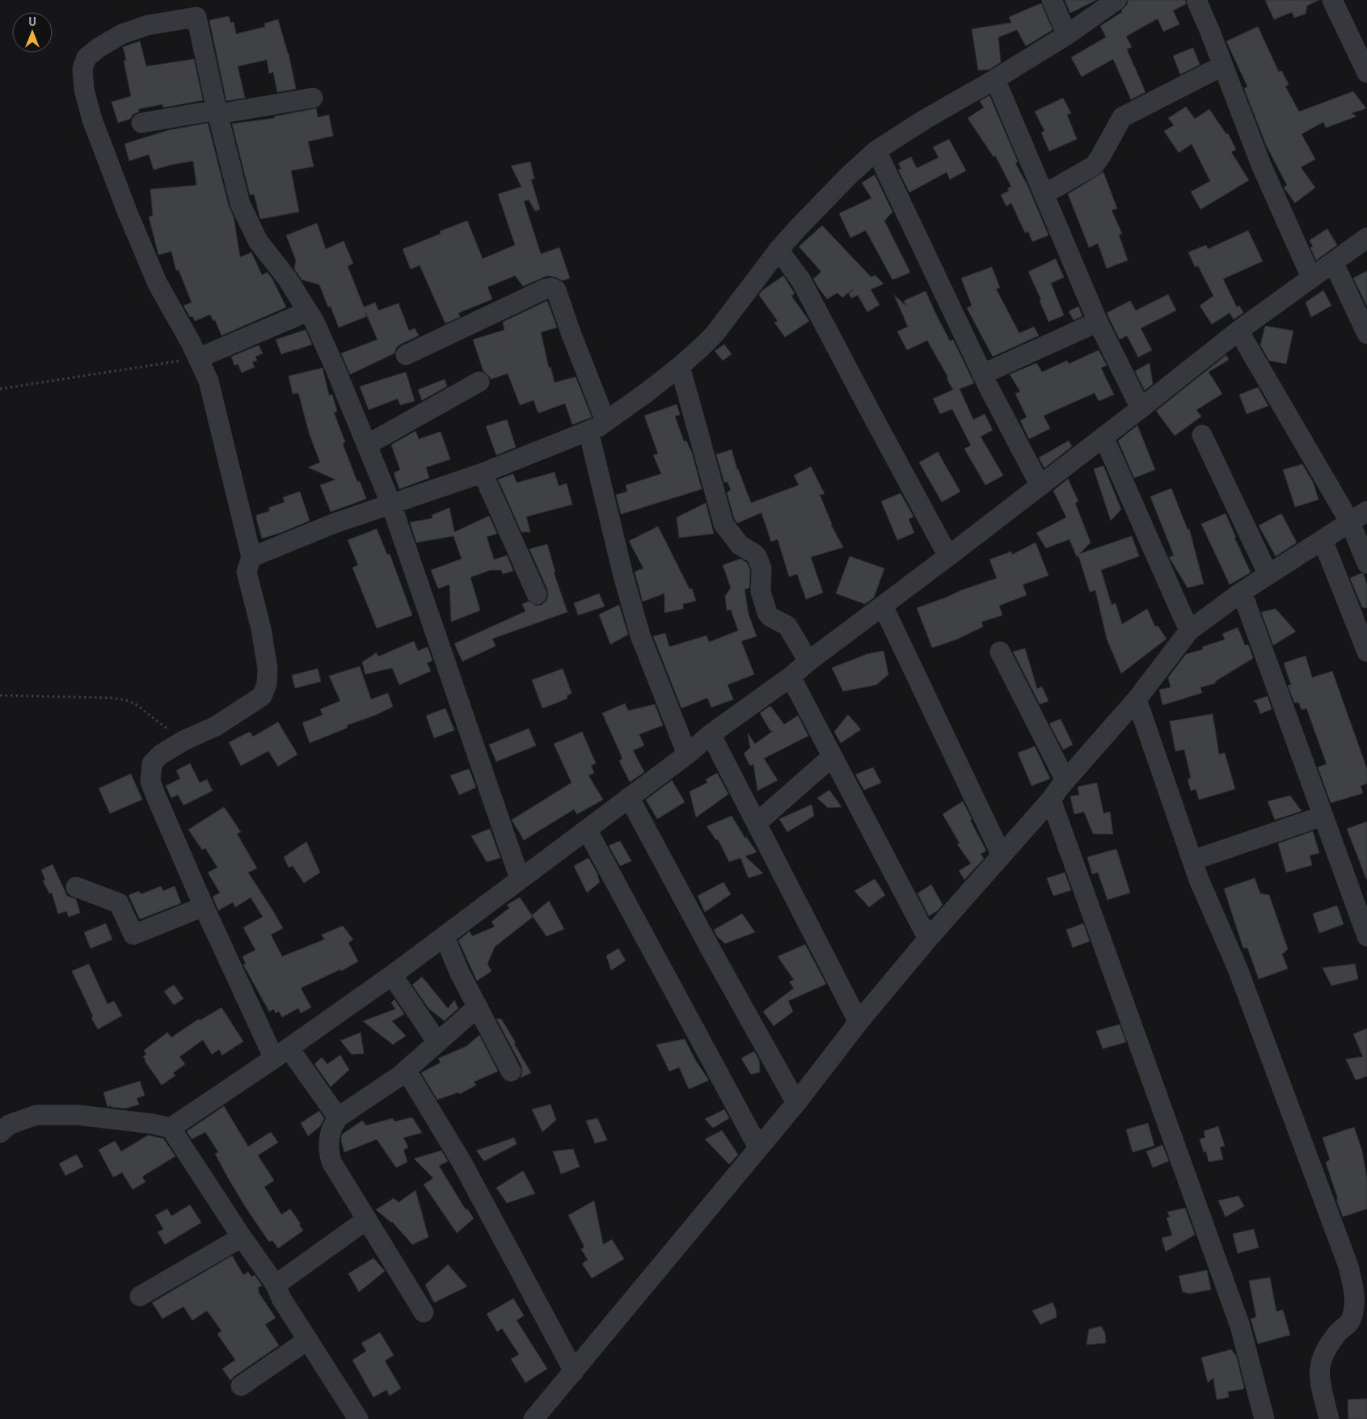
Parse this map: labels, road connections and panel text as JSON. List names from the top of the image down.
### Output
{
  "north": "top"
}
